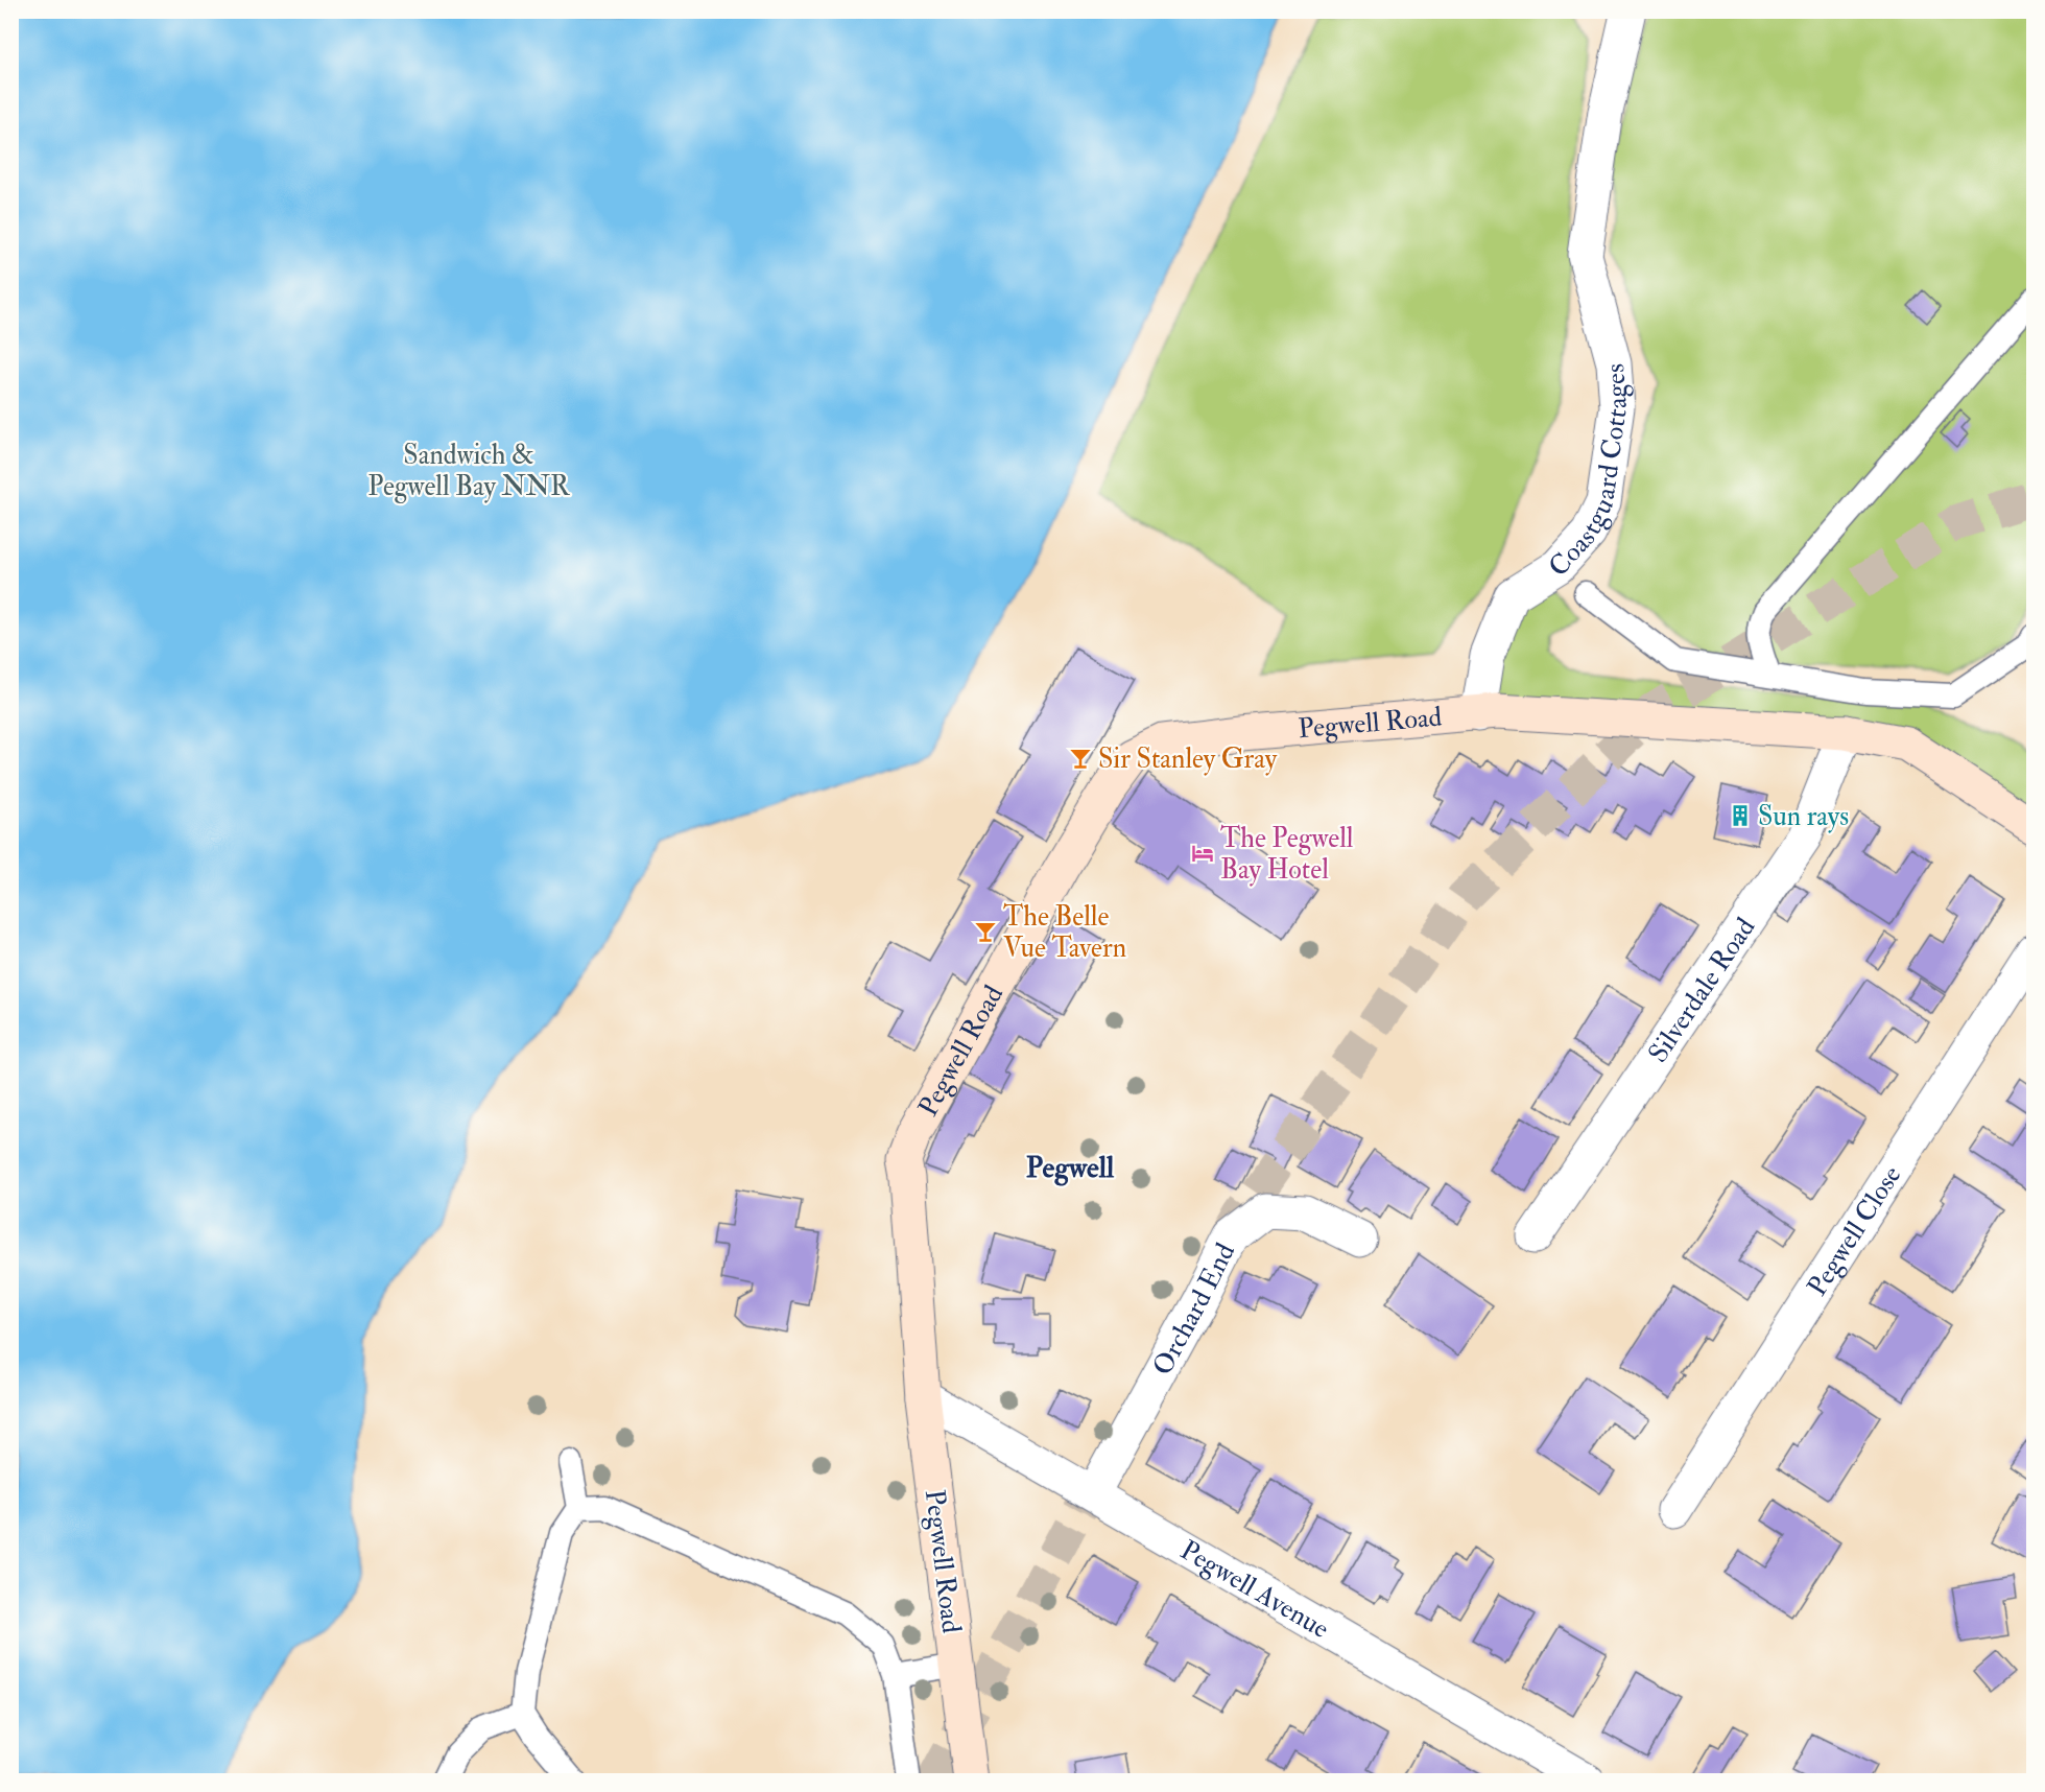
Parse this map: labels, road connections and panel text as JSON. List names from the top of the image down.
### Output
{
  "streets": {
    "street": [
      "Coastguard Cottages",
      "Pegwell Road",
      "Silverdale Road",
      "Pegwell Close",
      "Orchard End",
      "Pegwell Avenue"
    ]
  },
  "crossings": [
    ["Coastguard Cottages", "Pegwell Road"],
    ["Pegwell Road", "Silverdale Road"],
    ["Pegwell Road", "Pegwell Avenue"],
    ["Orchard End", "Pegwell Avenue"]
  ],
  "districts": ["Pegwell"],
  "parks": ["Sandwich & Pegwell Bay NNR"],
  "places": {
    "bar": ["Sir Stanley Gray", "The Belle Vue Tavern"],
    "building": ["Sun rays"],
    "hotel": ["The Pegwell Bay Hotel"]
  }
}
